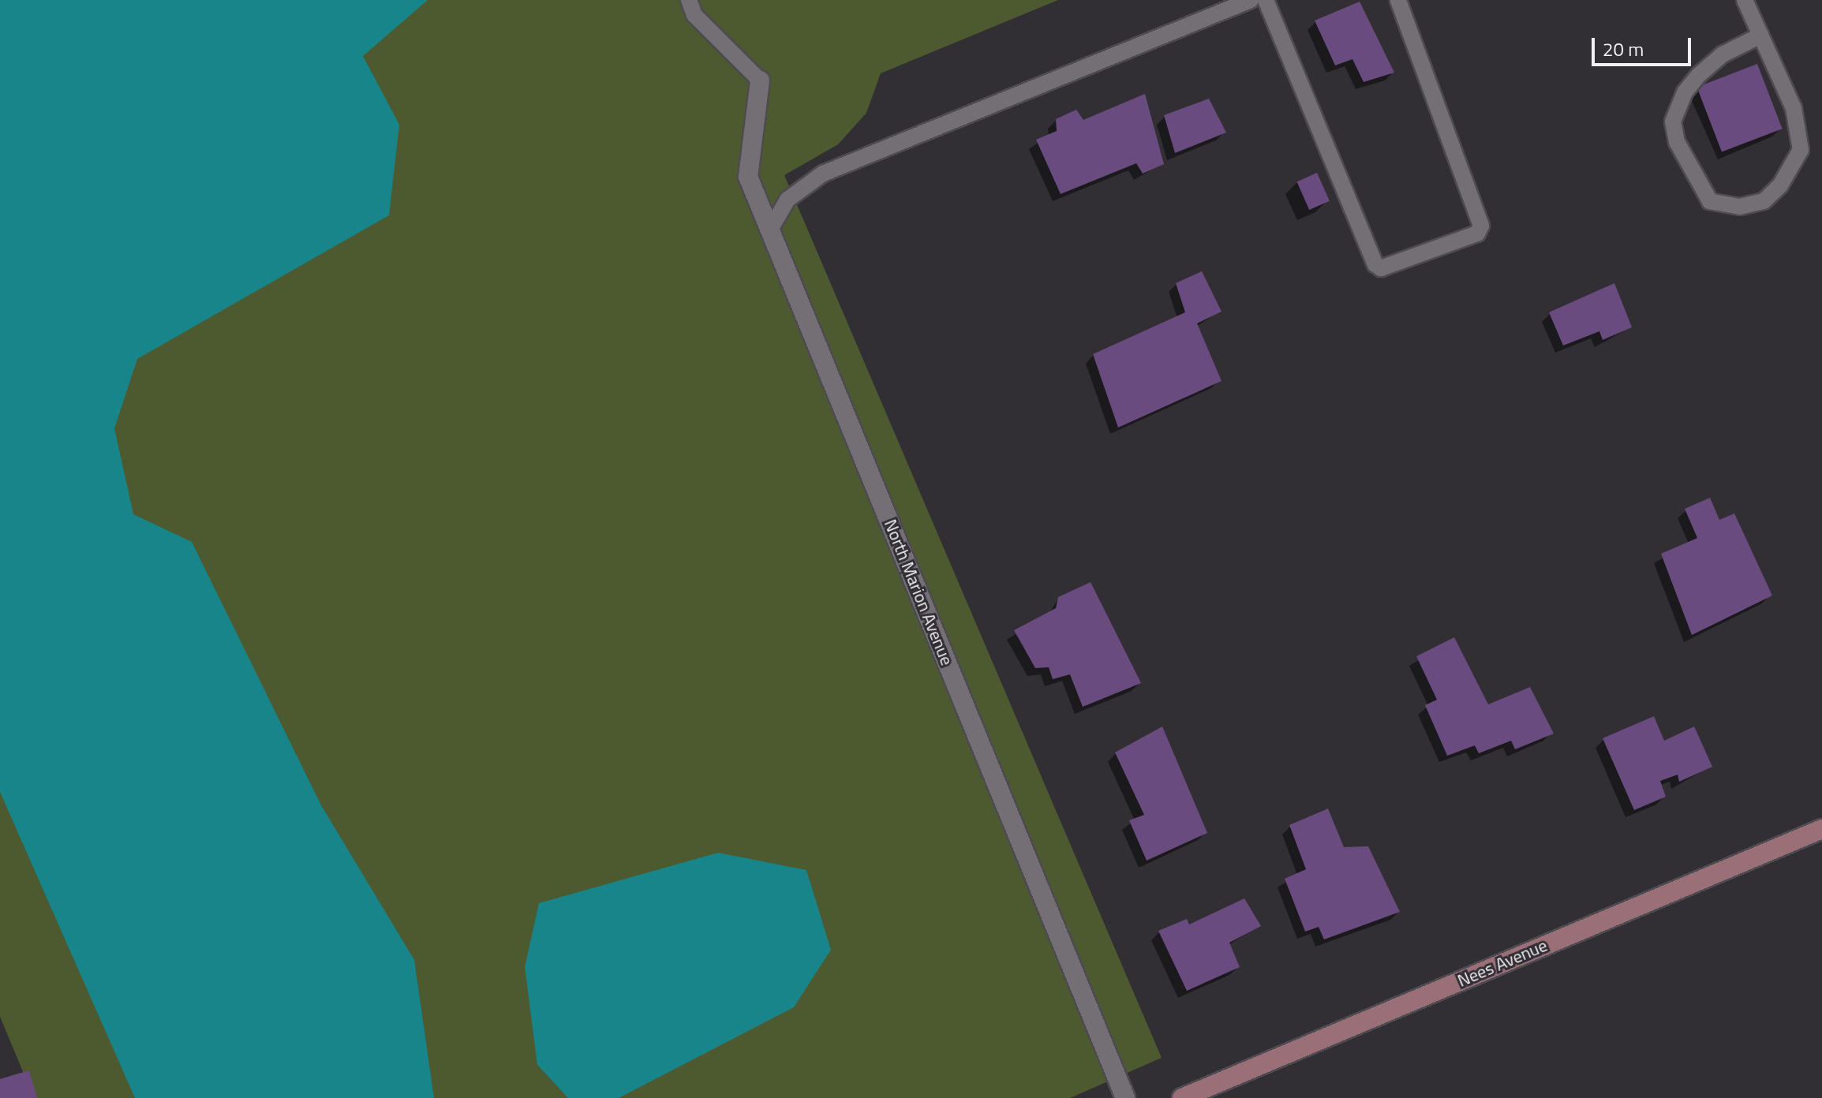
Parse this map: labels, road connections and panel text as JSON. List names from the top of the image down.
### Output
{
  "streets": {
    "main road": ["Nees Avenue"],
    "street": ["North Marion Avenue"]
  },
  "scale_bar": "20 m"
}
